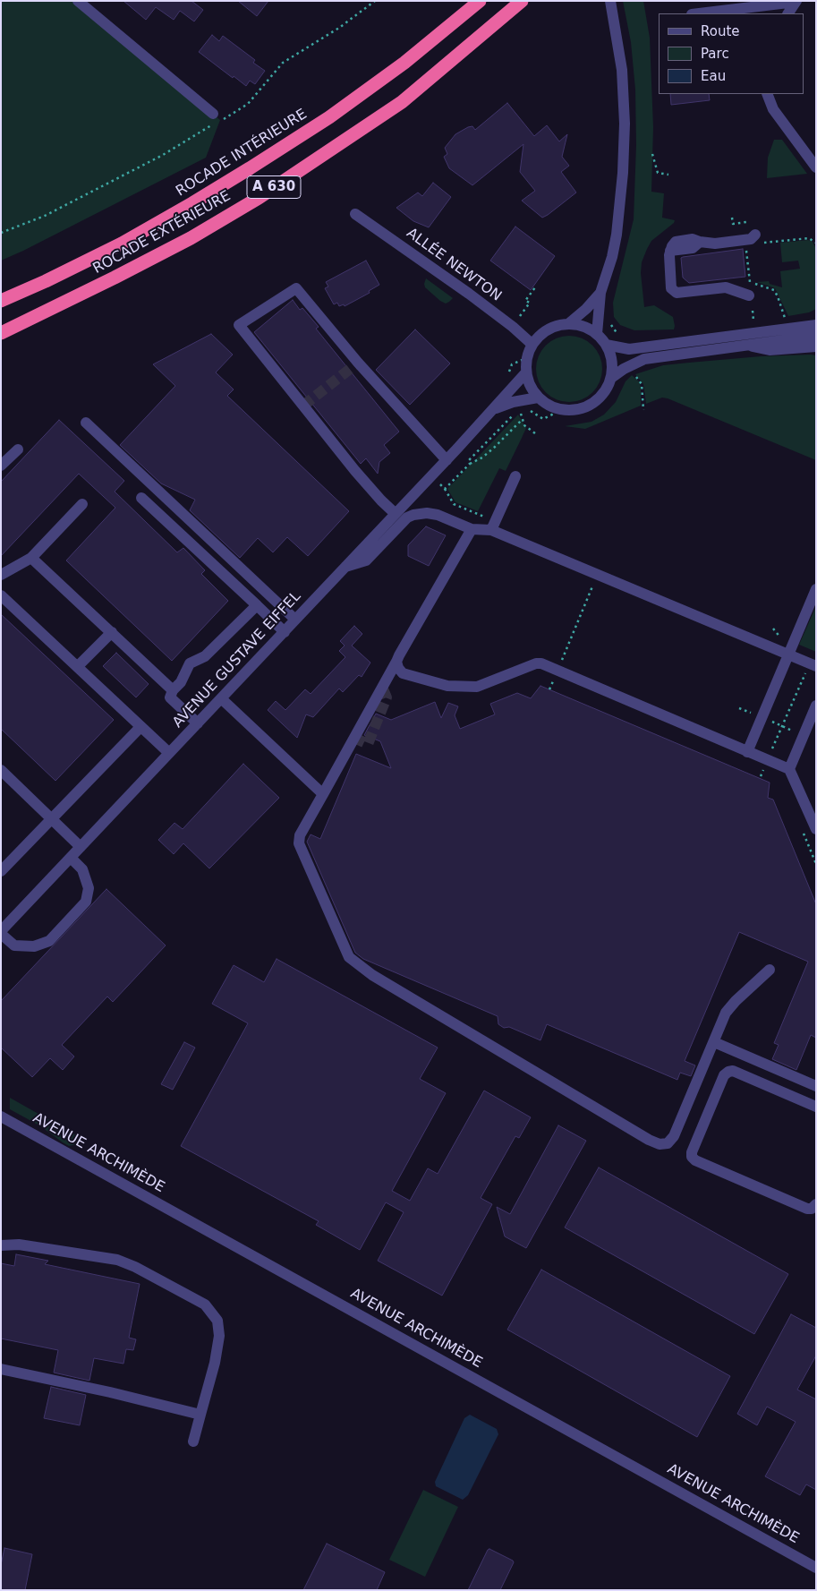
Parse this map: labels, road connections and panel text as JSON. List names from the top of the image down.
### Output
{
  "streets": {
    "highway": ["ROCADE INTÉRIEURE", "A 630", "ROCADE EXTÉRIEURE"],
    "street": ["ALLÉE NEWTON", "AVENUE GUSTAVE EIFFEL", "AVENUE ARCHIMÈDE"]
  },
  "crossings": [
    ["ALLÉE NEWTON", "AVENUE GUSTAVE EIFFEL"]
  ],
  "legend": ["Route", "Parc", "Eau"]
}
